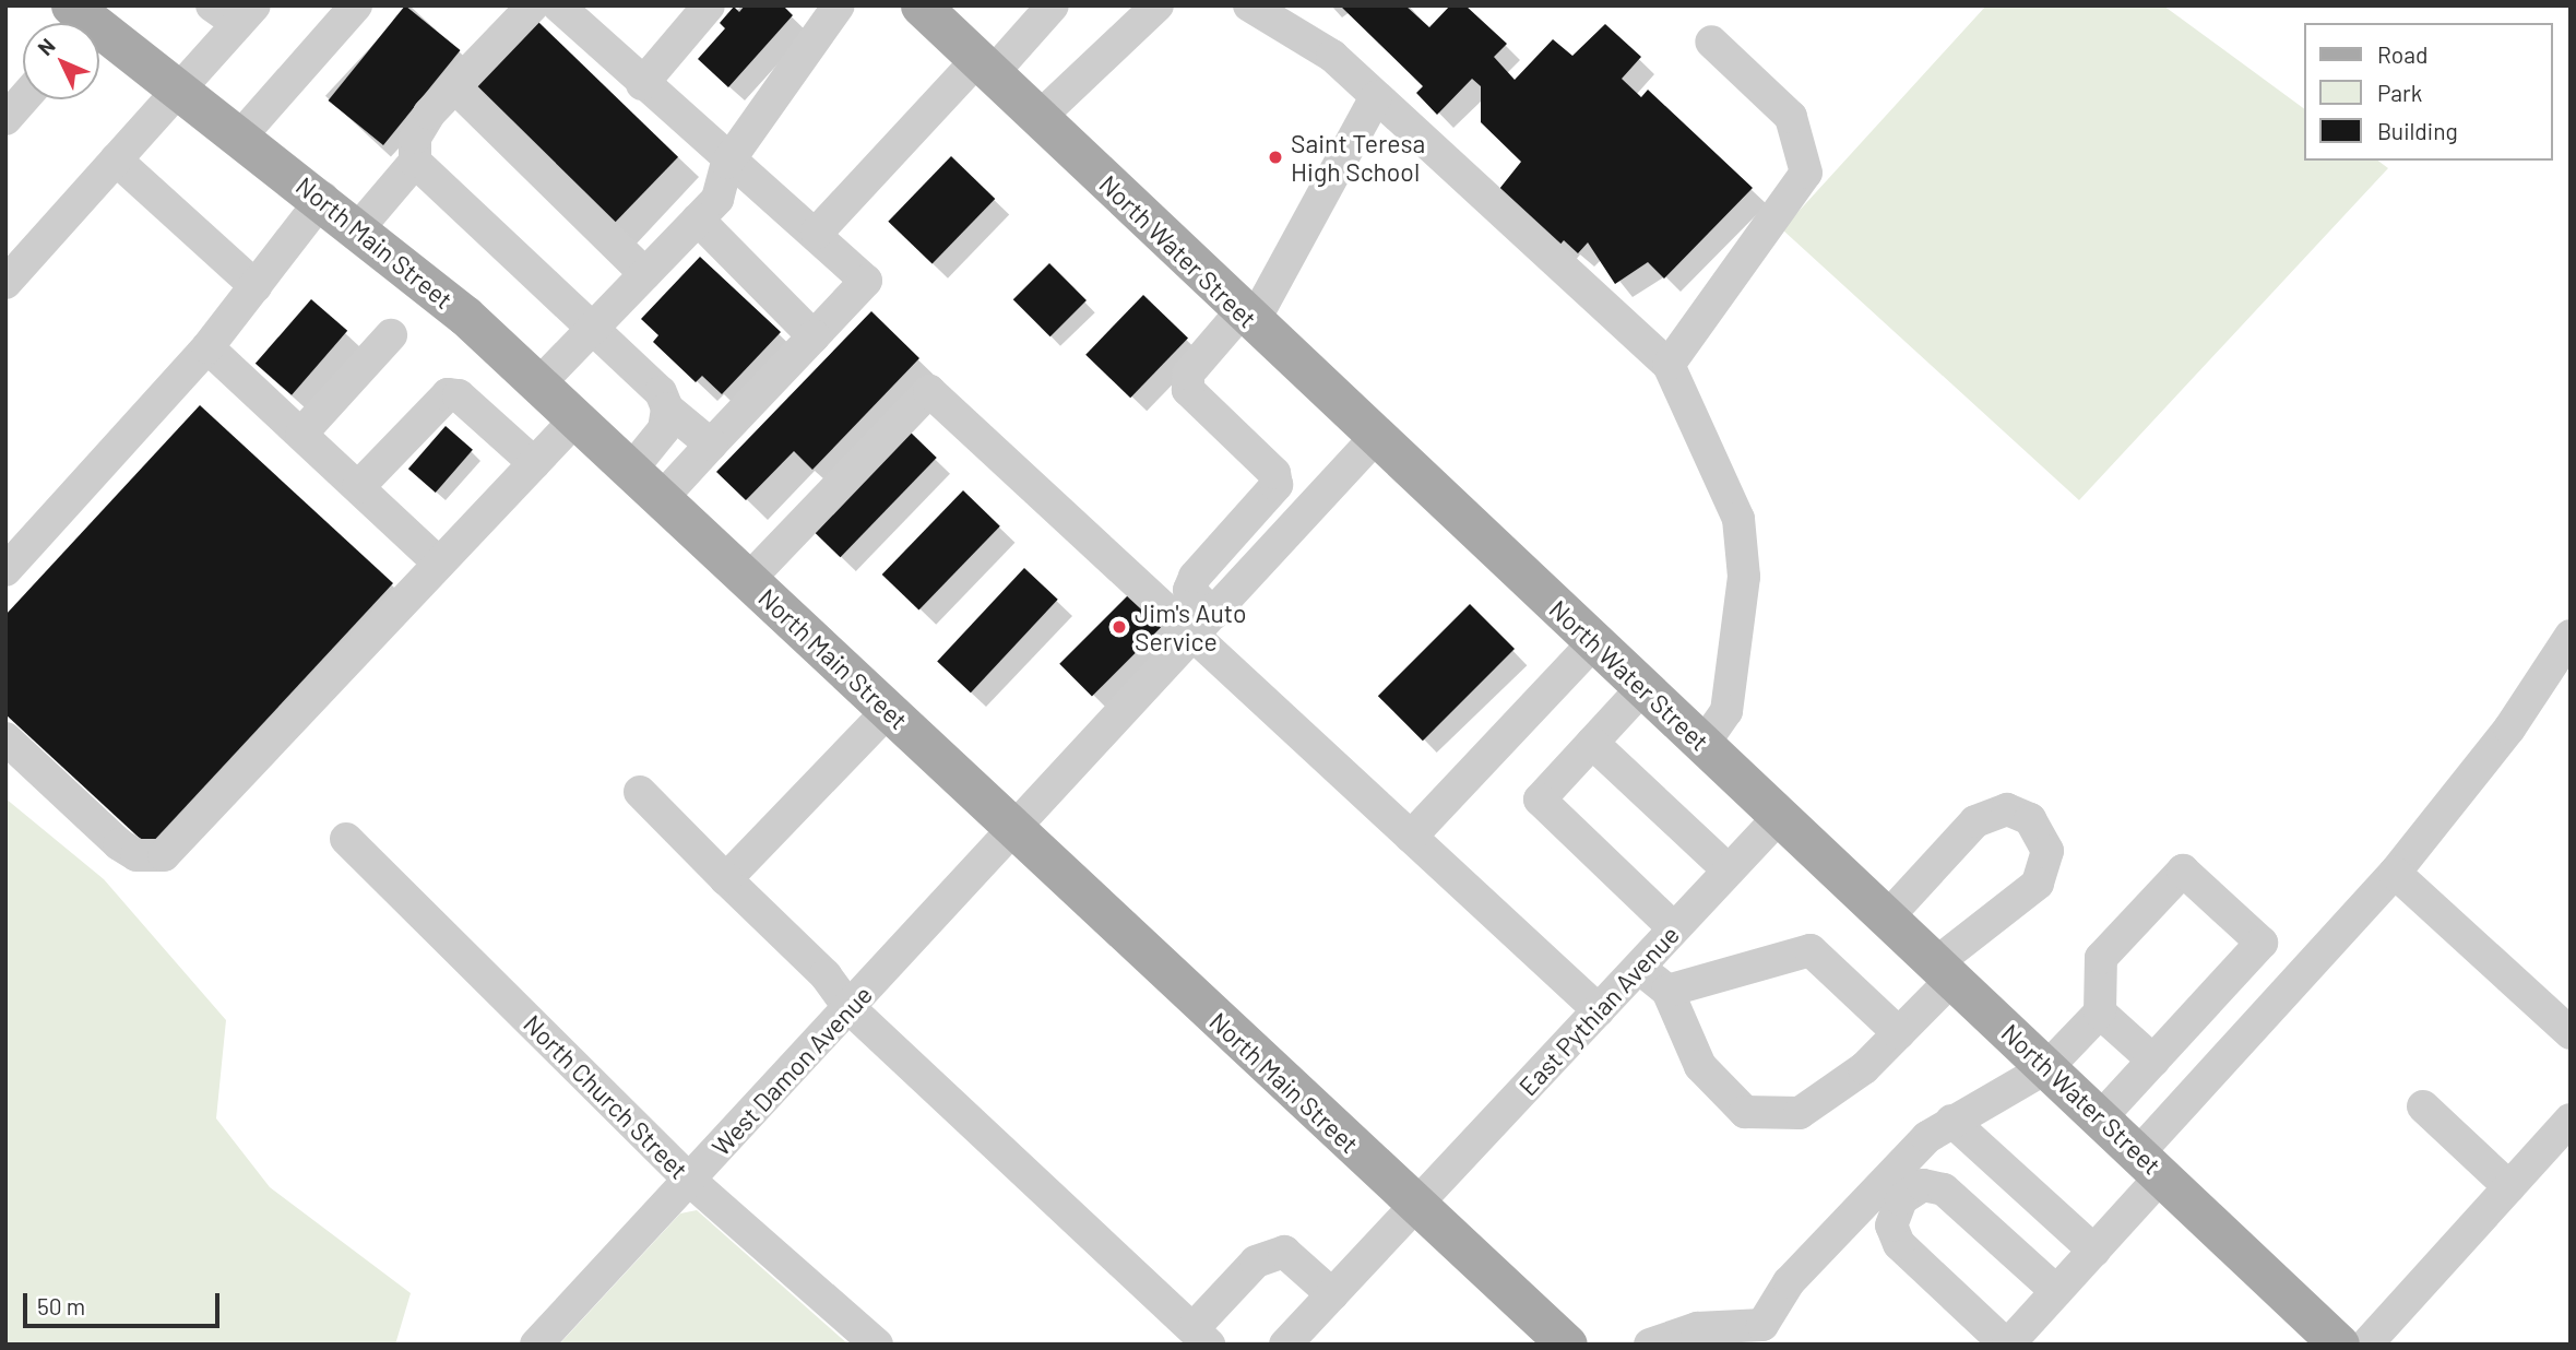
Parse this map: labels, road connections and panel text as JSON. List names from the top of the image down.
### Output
{
  "streets": {
    "main road": ["North Main Street", "North Water Street"],
    "street": ["East Pythian Avenue", "West Damon Avenue", "North Church Street"]
  },
  "crossings": [
    ["North Main Street", "East Pythian Avenue"],
    ["North Main Street", "West Damon Avenue"],
    ["North Water Street", "East Pythian Avenue"],
    ["North Water Street", "West Damon Avenue"],
    ["West Damon Avenue", "North Church Street"]
  ],
  "places": ["Saint Teresa High School", "Jim's Auto Service"],
  "legend": ["Road", "Park", "Building"],
  "scale_bar": "50 m",
  "north": "top left"
}
